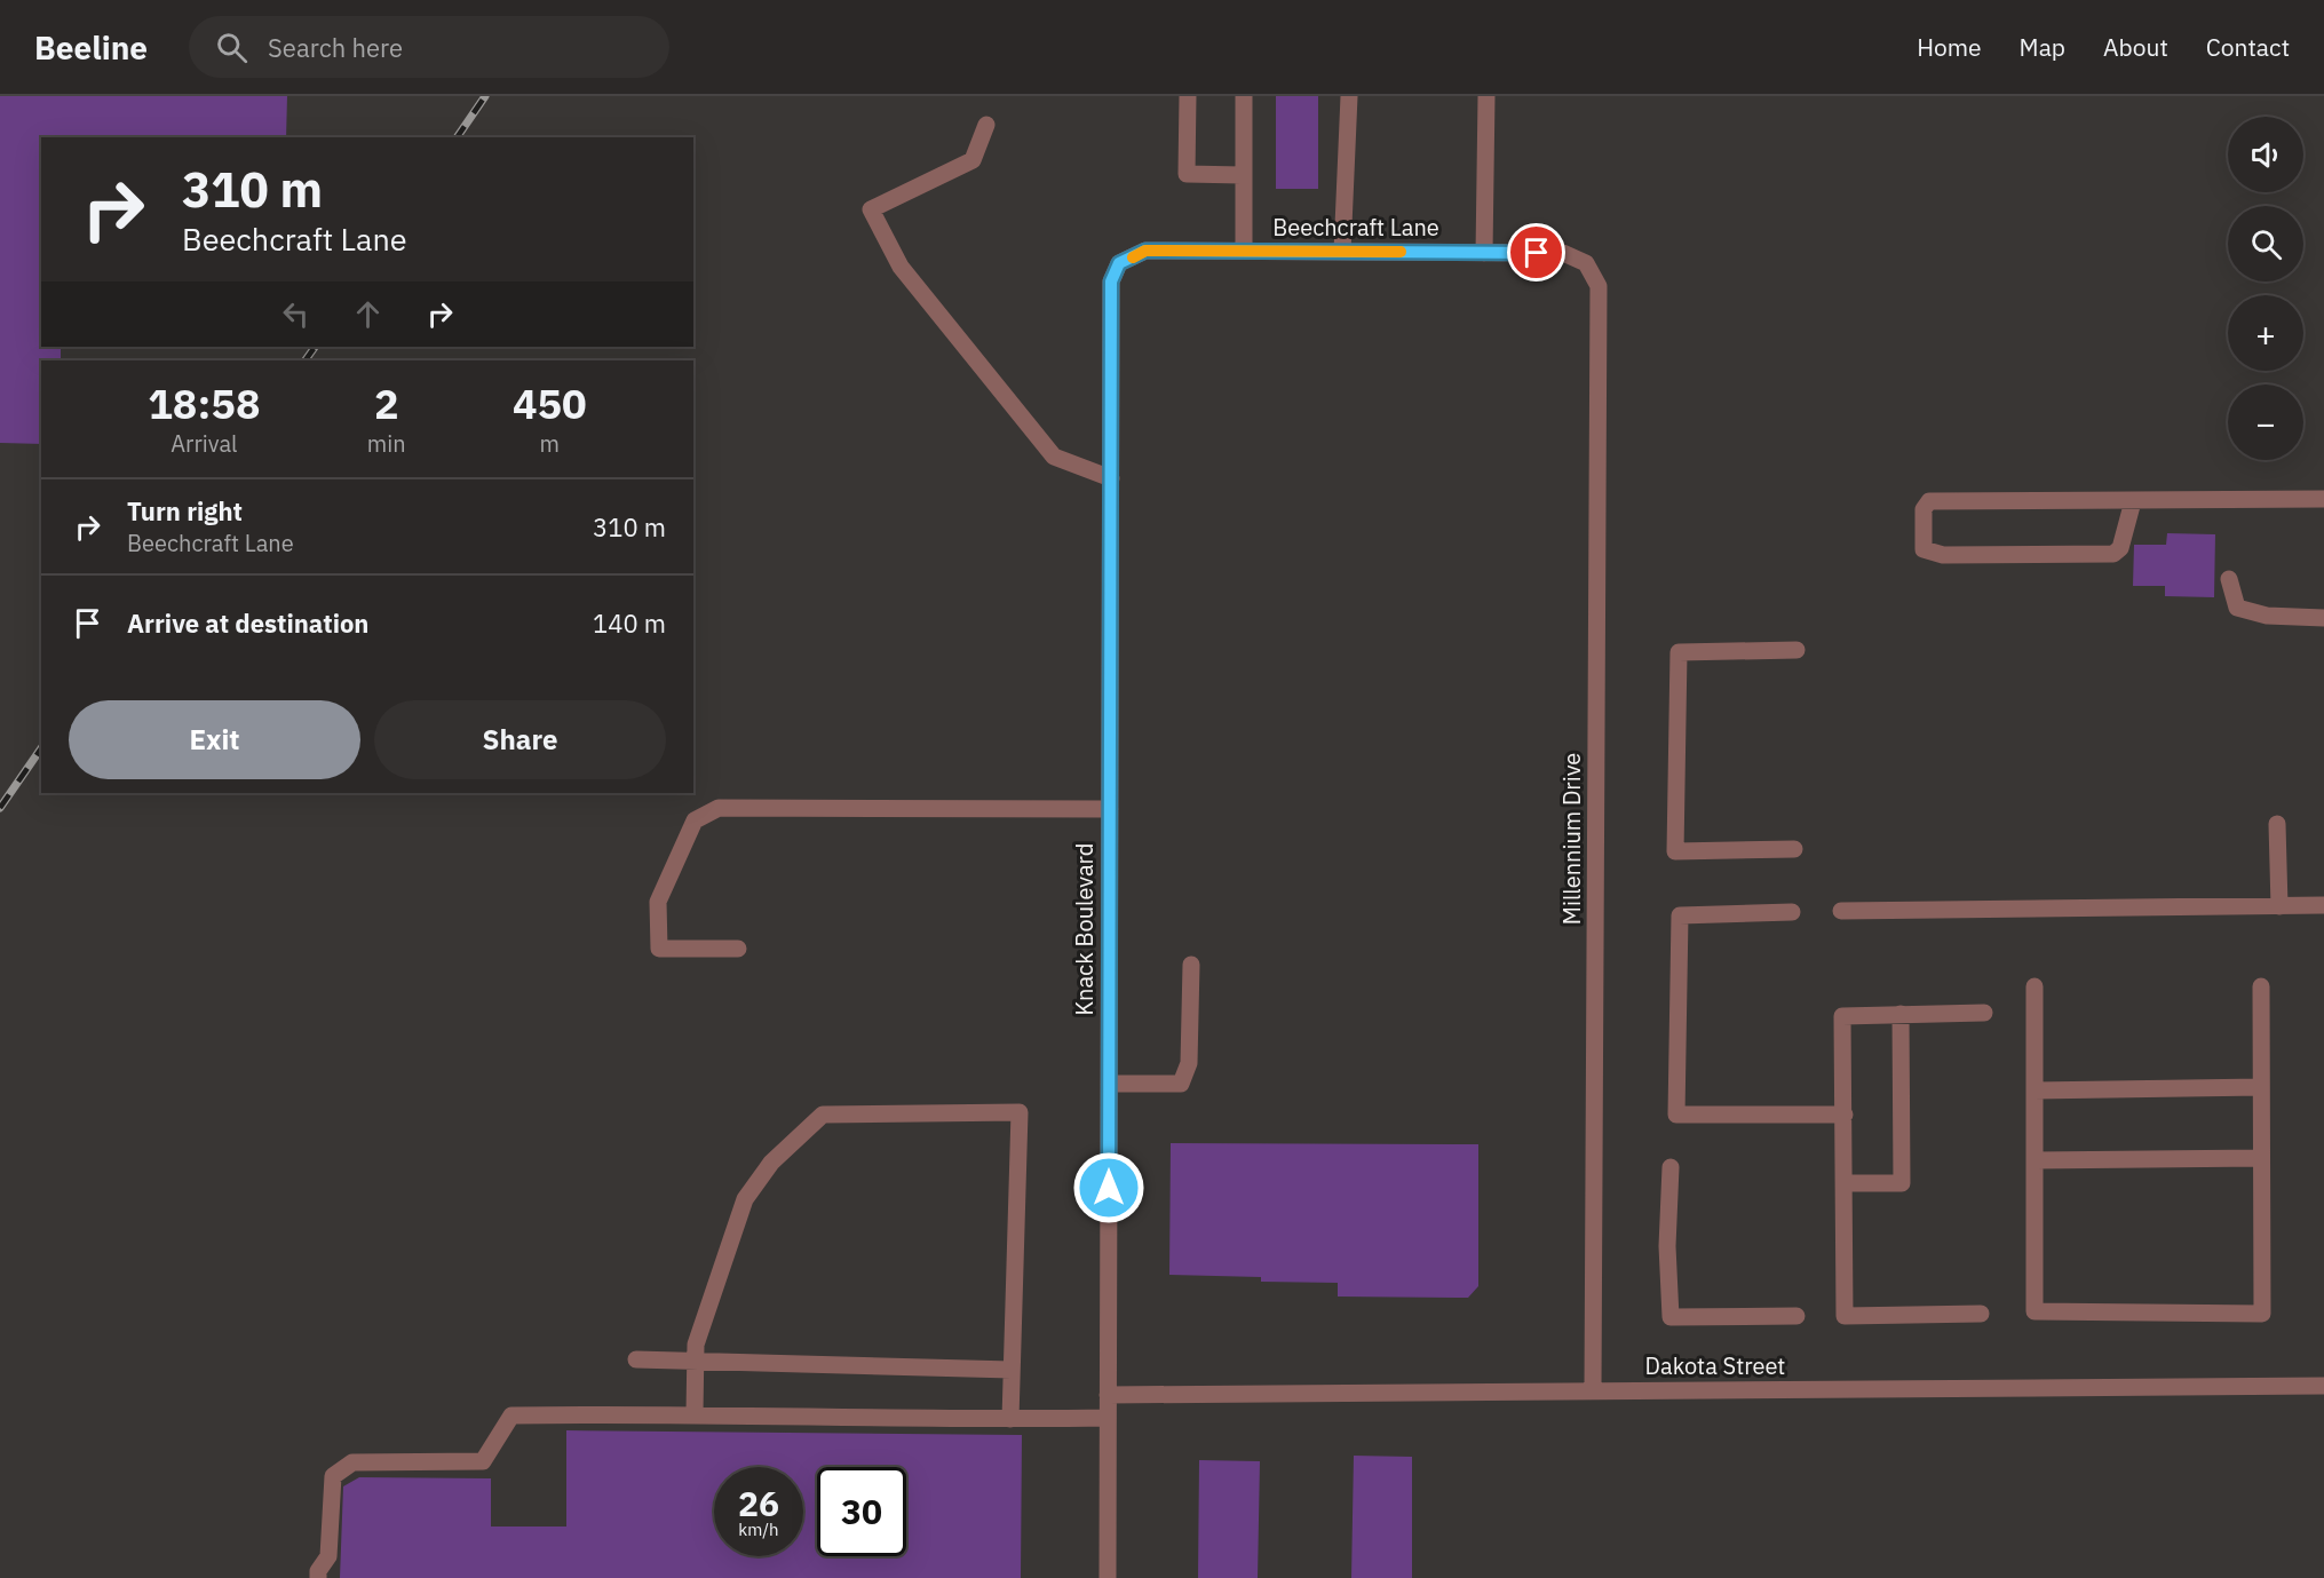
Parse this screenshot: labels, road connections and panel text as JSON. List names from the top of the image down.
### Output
{
  "streets": {
    "street": [
      "Beechcraft Lane",
      "Millennium Drive",
      "Knack Boulevard",
      "Dakota Street"
    ]
  },
  "crossings": [
    ["Beechcraft Lane", "Millennium Drive"],
    ["Beechcraft Lane", "Knack Boulevard"],
    ["Millennium Drive", "Dakota Street"],
    ["Knack Boulevard", "Dakota Street"]
  ],
  "page": {
    "header": "Beeline",
    "search": "Search here",
    "nav": [
      "Home",
      "Map",
      "About",
      "Contact"
    ],
    "map_buttons": ["+", "−"],
    "turn": ["310 m", "Beechcraft Lane"],
    "eta": [
      "18:58",
      "Arrival",
      "2",
      "min",
      "450",
      "m"
    ],
    "list": [
      {
        "name": "Turn right",
        "note": "Beechcraft Lane",
        "value": "310 m"
      },
      {
        "name": "Arrive at destination",
        "value": "140 m"
      }
    ],
    "buttons": ["Exit", "Share"],
    "speed": "26 km/h",
    "limit": "30"
  }
}
